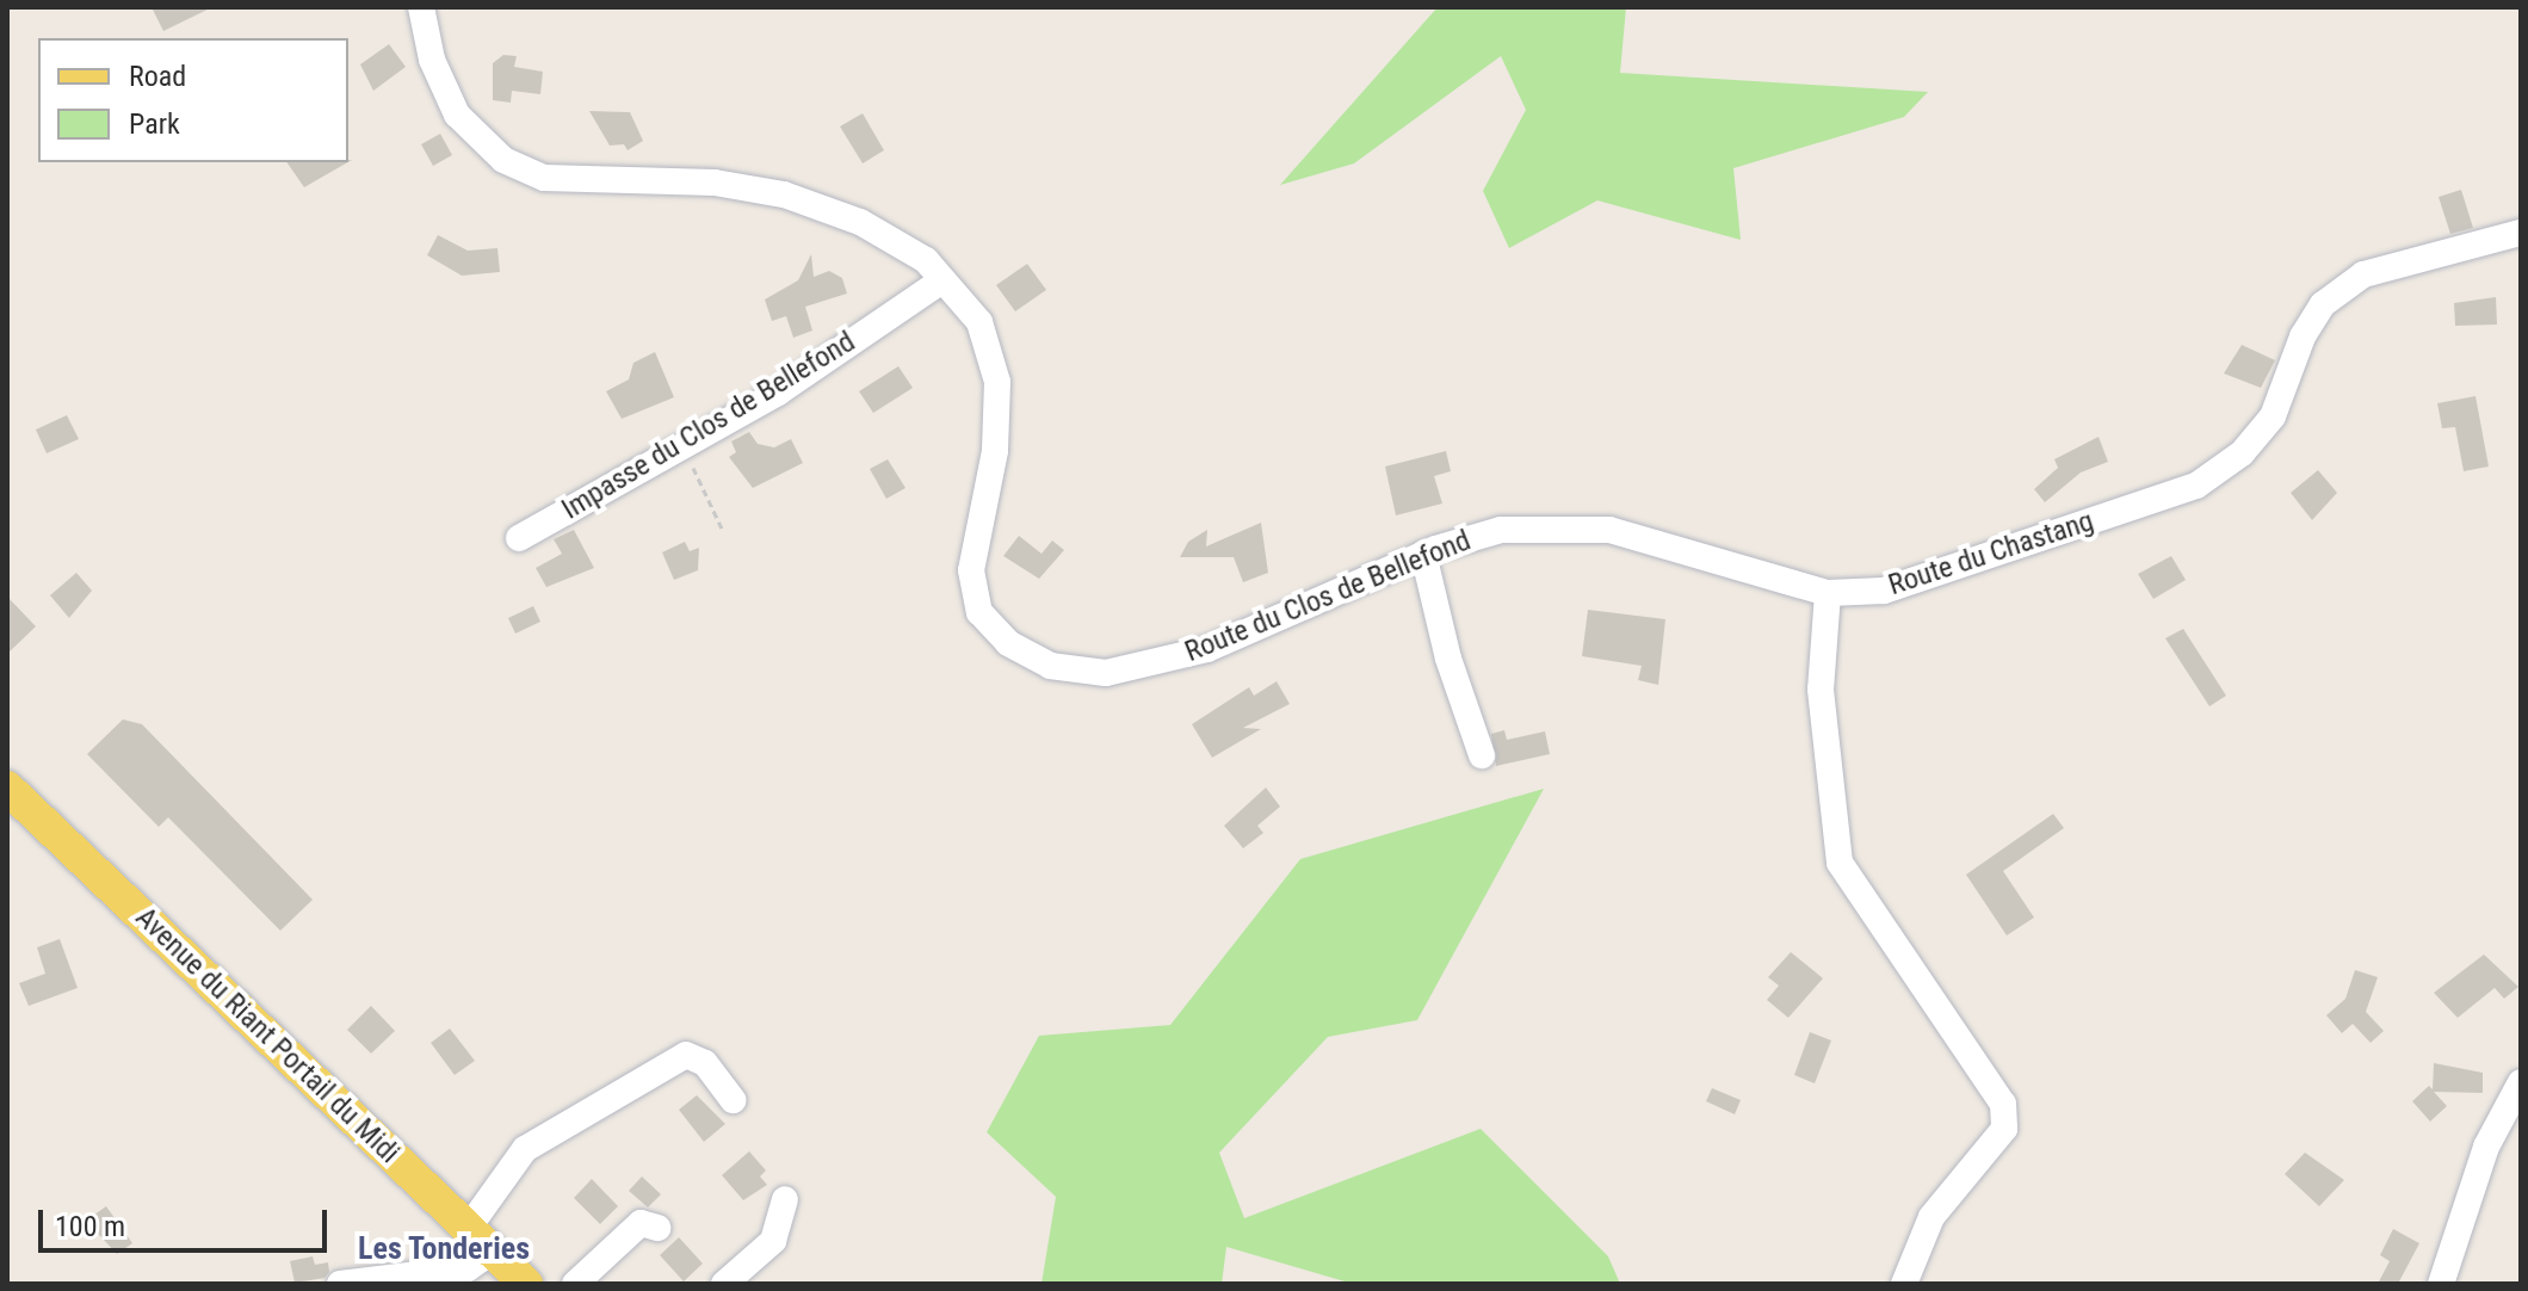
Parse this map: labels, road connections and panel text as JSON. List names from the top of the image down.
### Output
{
  "streets": {
    "main road": ["Avenue du Riant Portail du Midi"],
    "street": ["Impasse du Clos de Bellefond", "Route du Chastang", "Route du Clos de Bellefond"]
  },
  "crossings": [
    ["Impasse du Clos de Bellefond", "Route du Clos de Bellefond"],
    ["Route du Chastang", "Route du Clos de Bellefond"]
  ],
  "districts": ["Les Tonderies"],
  "legend": ["Road", "Park"],
  "scale_bar": "100 m"
}
